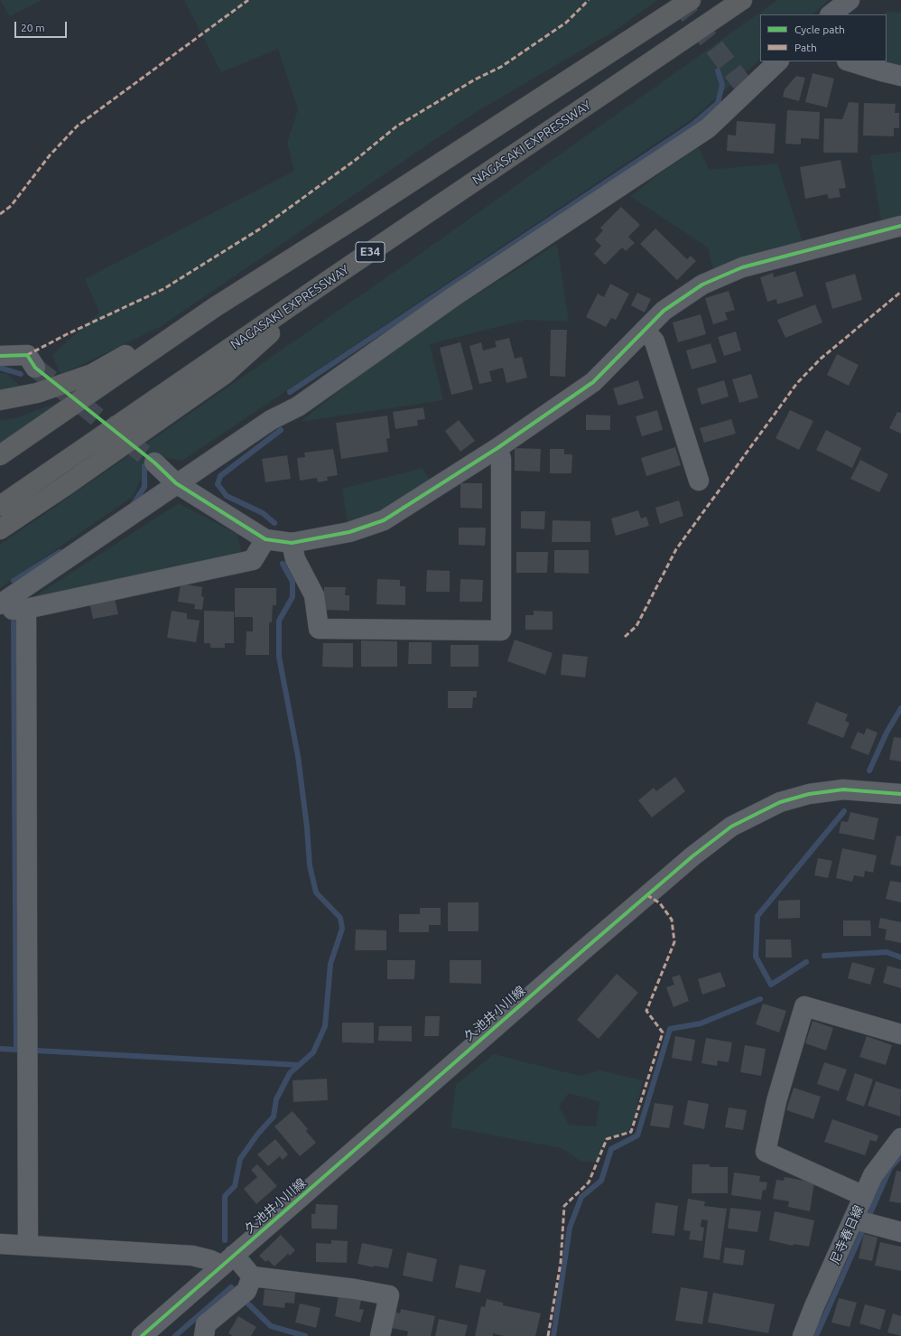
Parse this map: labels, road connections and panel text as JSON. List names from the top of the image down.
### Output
{
  "streets": {
    "highway": ["NAGASAKI EXPRESSWAY", "E34"],
    "street": ["久池井小川線", "尼寺春日線"]
  },
  "legend": ["Cycle path", "Path"],
  "scale_bar": "20 m"
}
